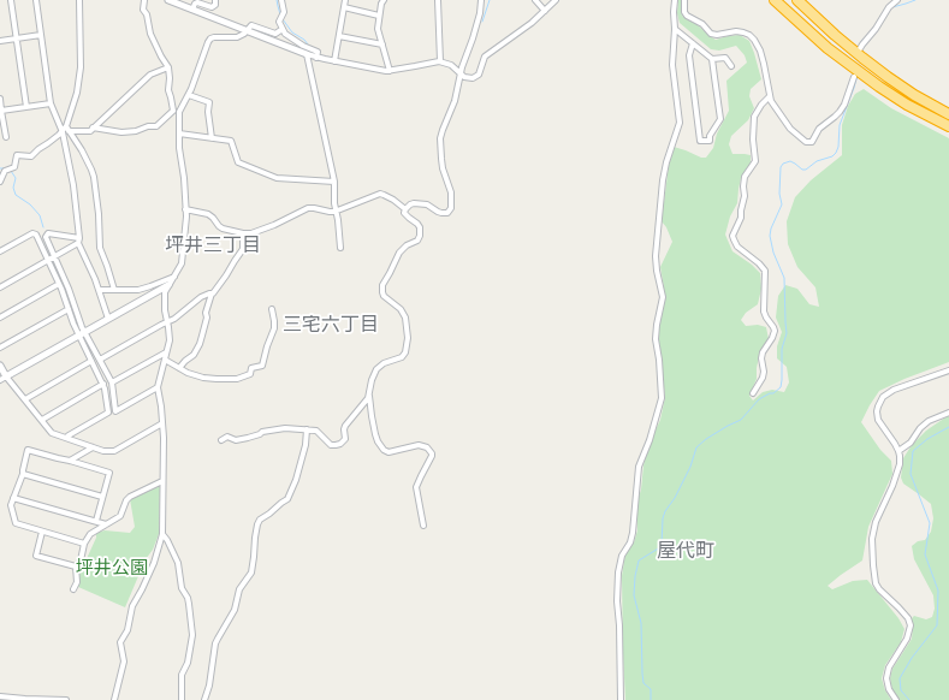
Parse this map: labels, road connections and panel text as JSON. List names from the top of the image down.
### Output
{
  "districts": ["坪井三丁目", "三宅六丁目", "屋代町"],
  "parks": ["坪井公園"]
}
